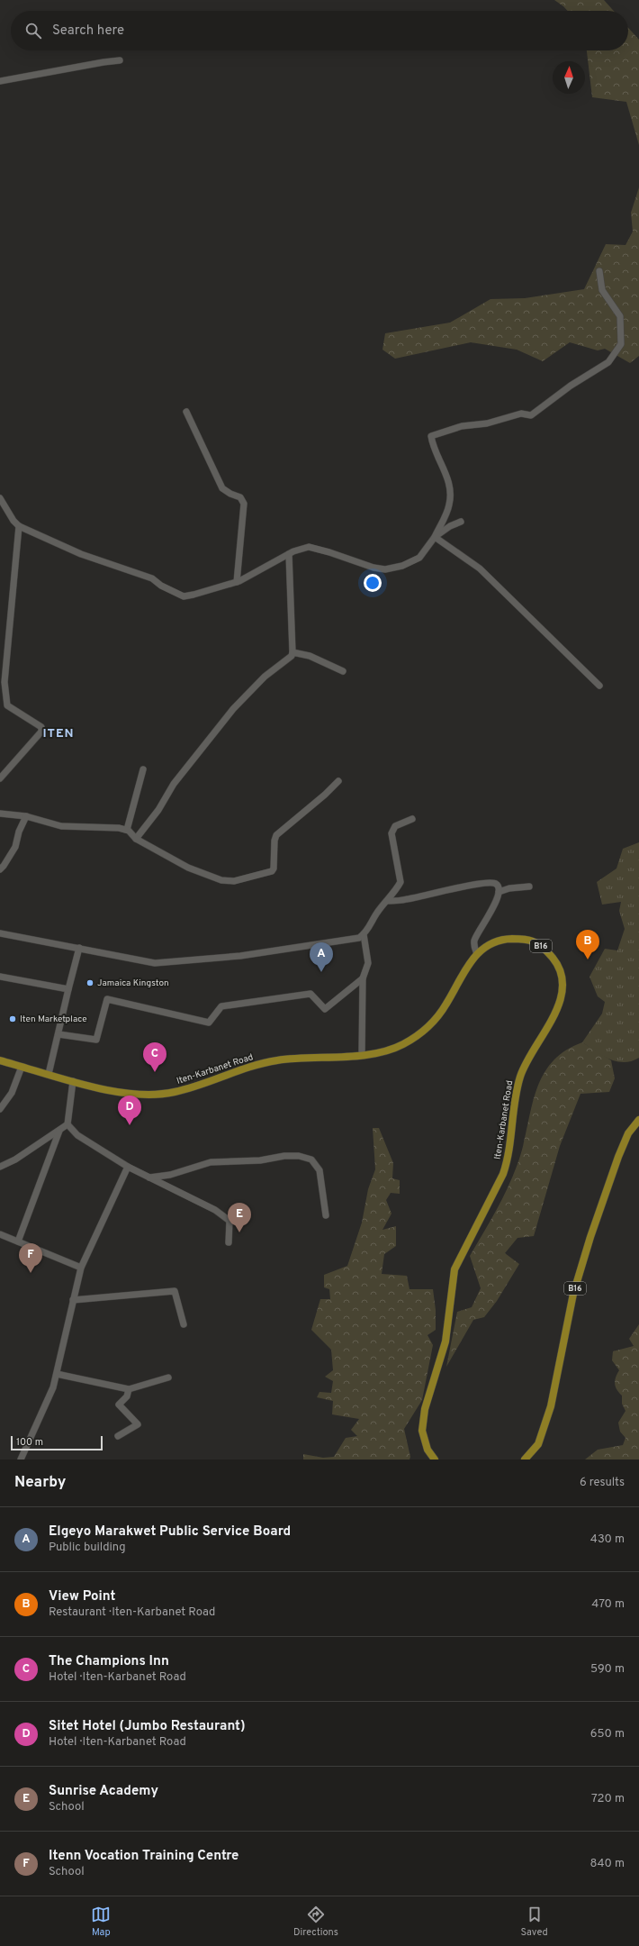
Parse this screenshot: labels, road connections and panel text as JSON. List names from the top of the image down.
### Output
{
  "streets": {
    "main road": ["B16", "Iten-Karbanet Road"]
  },
  "crossings": [
    ["B16", "Iten-Karbanet Road"]
  ],
  "districts": ["ITEN"],
  "places": ["Jamaica Kingston", "Iten Marketplace"],
  "scale_bar": "100 m",
  "north": "top",
  "page": {
    "search": "Search here",
    "pins": [
      "B",
      "A",
      "C",
      "D",
      "E",
      "F"
    ],
    "scale": "100 m",
    "heading": ["Nearby", "6 results"],
    "list": [
      {
        "mark": "A",
        "name": "Elgeyo Marakwet Public Service Board",
        "note": "Public building",
        "value": "430 m"
      },
      {
        "mark": "B",
        "name": "View Point",
        "note": "Restaurant · Iten-Karbanet Road",
        "value": "470 m"
      },
      {
        "mark": "C",
        "name": "The Champions Inn",
        "note": "Hotel · Iten-Karbanet Road",
        "value": "590 m"
      },
      {
        "mark": "D",
        "name": "Sitet Hotel (Jumbo Restaurant)",
        "note": "Hotel · Iten-Karbanet Road",
        "value": "650 m"
      },
      {
        "mark": "E",
        "name": "Sunrise Academy",
        "note": "School",
        "value": "720 m"
      },
      {
        "mark": "F",
        "name": "Itenn Vocation Training Centre",
        "note": "School",
        "value": "840 m"
      }
    ],
    "nav": ["Map", "Directions", "Saved"]
  }
}
